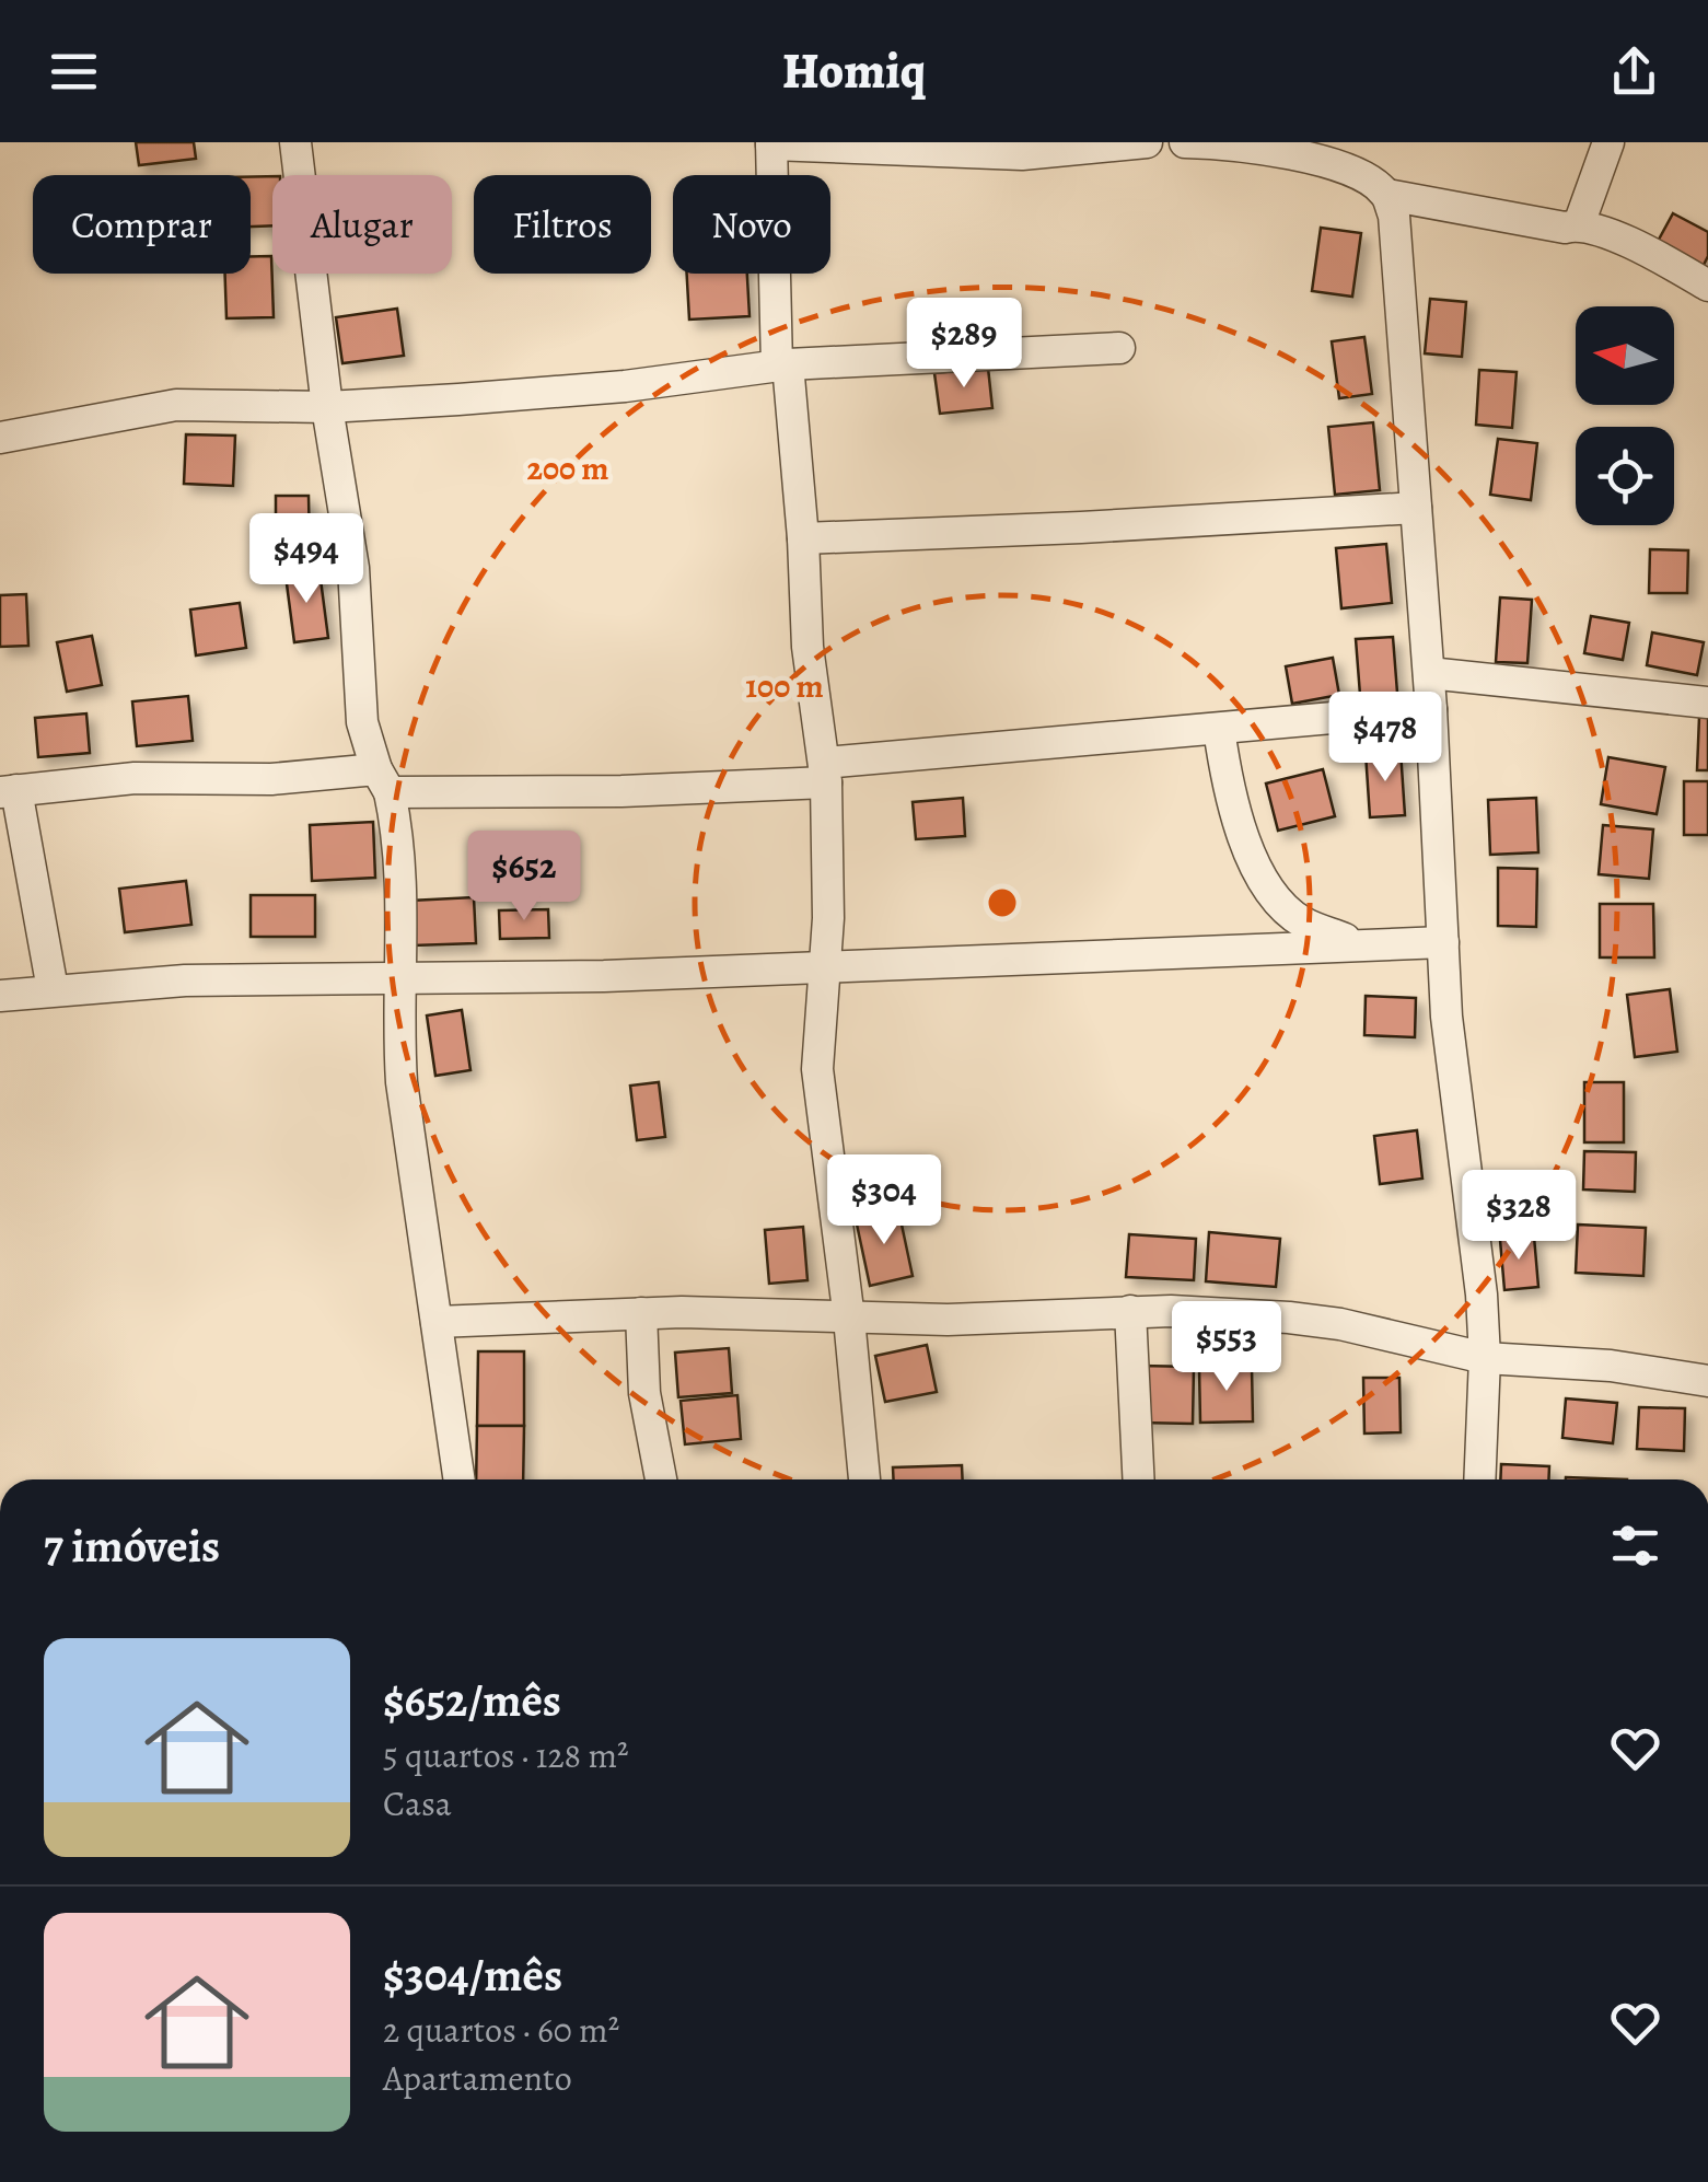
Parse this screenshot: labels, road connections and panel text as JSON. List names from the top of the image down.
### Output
{
  "north": "left",
  "page": {
    "header": "Homiq",
    "chip": [
      "Comprar",
      "Alugar",
      "Filtros",
      "Novo"
    ],
    "price": [
      "$289",
      "$494",
      "$478",
      "$652",
      "$304",
      "$328",
      "$553"
    ],
    "heading": "7 imóveis",
    "list": [
      {
        "name": "$652/mês",
        "note": "5 quartos · 128 m² · Casa"
      },
      {
        "name": "$304/mês",
        "note": "2 quartos · 60 m² · Apartamento"
      }
    ]
  },
  "rings": ["200 m", "100 m"]
}
